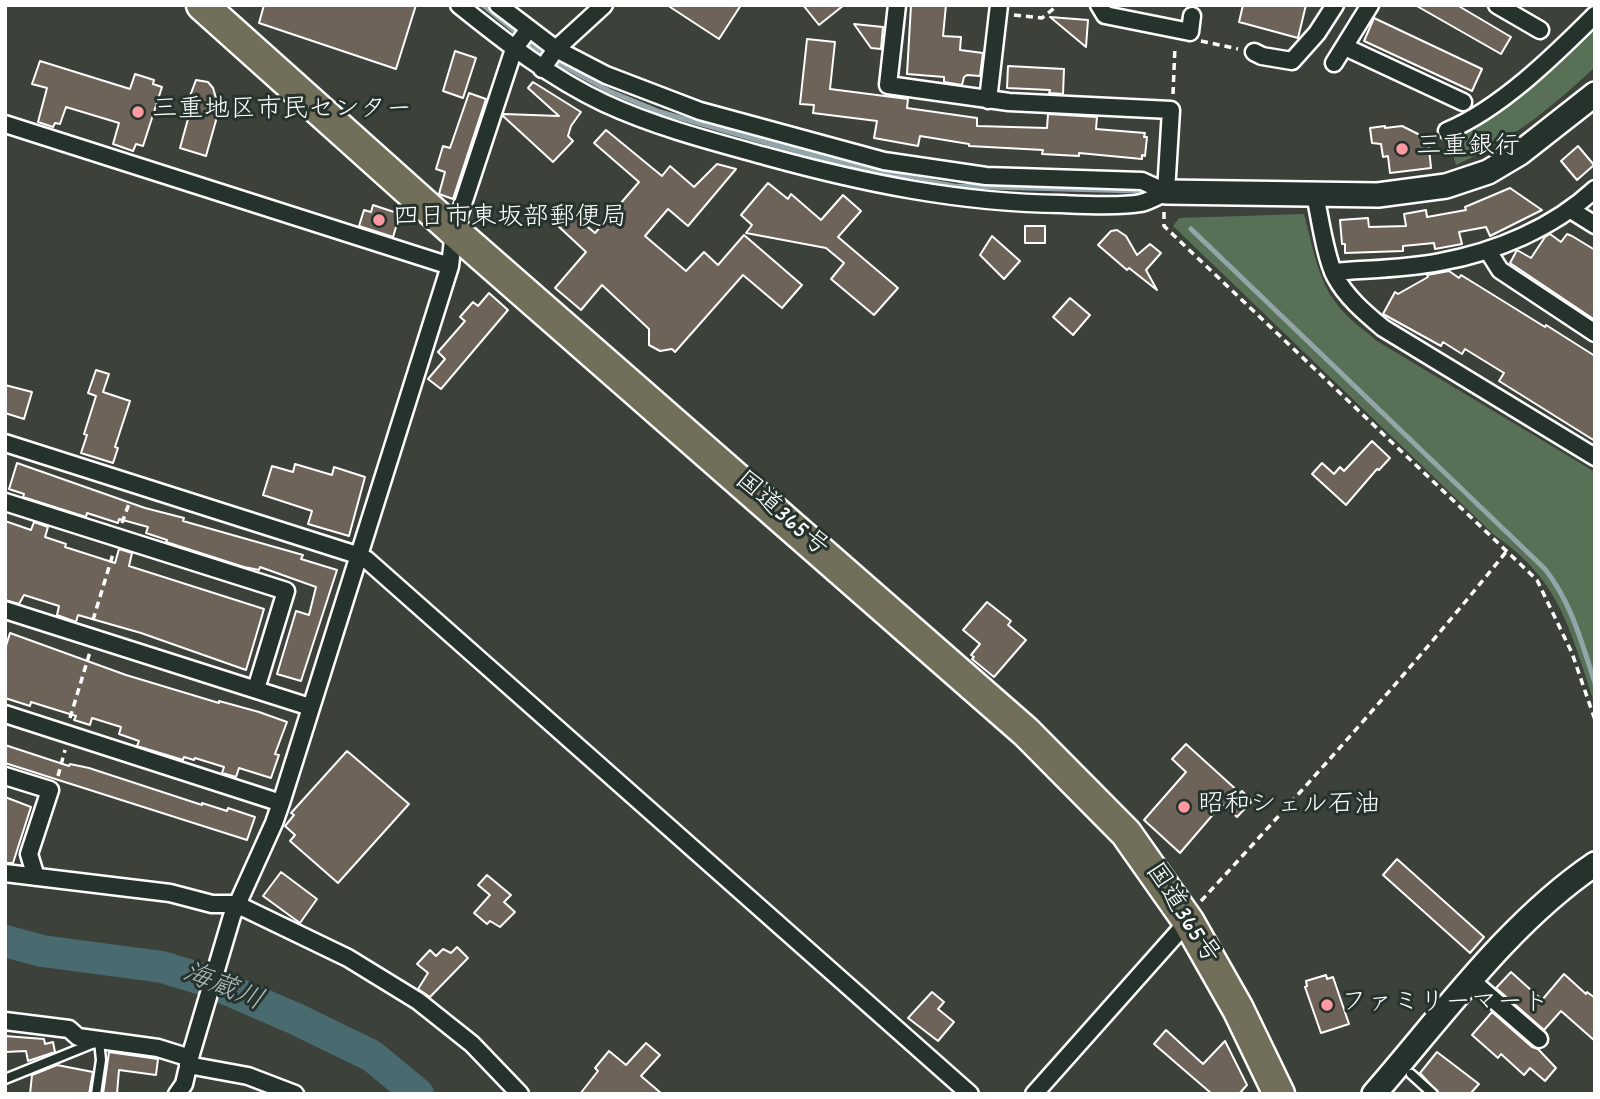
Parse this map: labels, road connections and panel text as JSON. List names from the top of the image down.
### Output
{
  "streets": {
    "highway": ["国道365号"]
  },
  "water": ["海蔵川"],
  "places": [
    "三重地区市民センター",
    "三重銀行",
    "四日市東坂部郵便局",
    "昭和シェル石油",
    "ファミリーマート"
  ]
}
